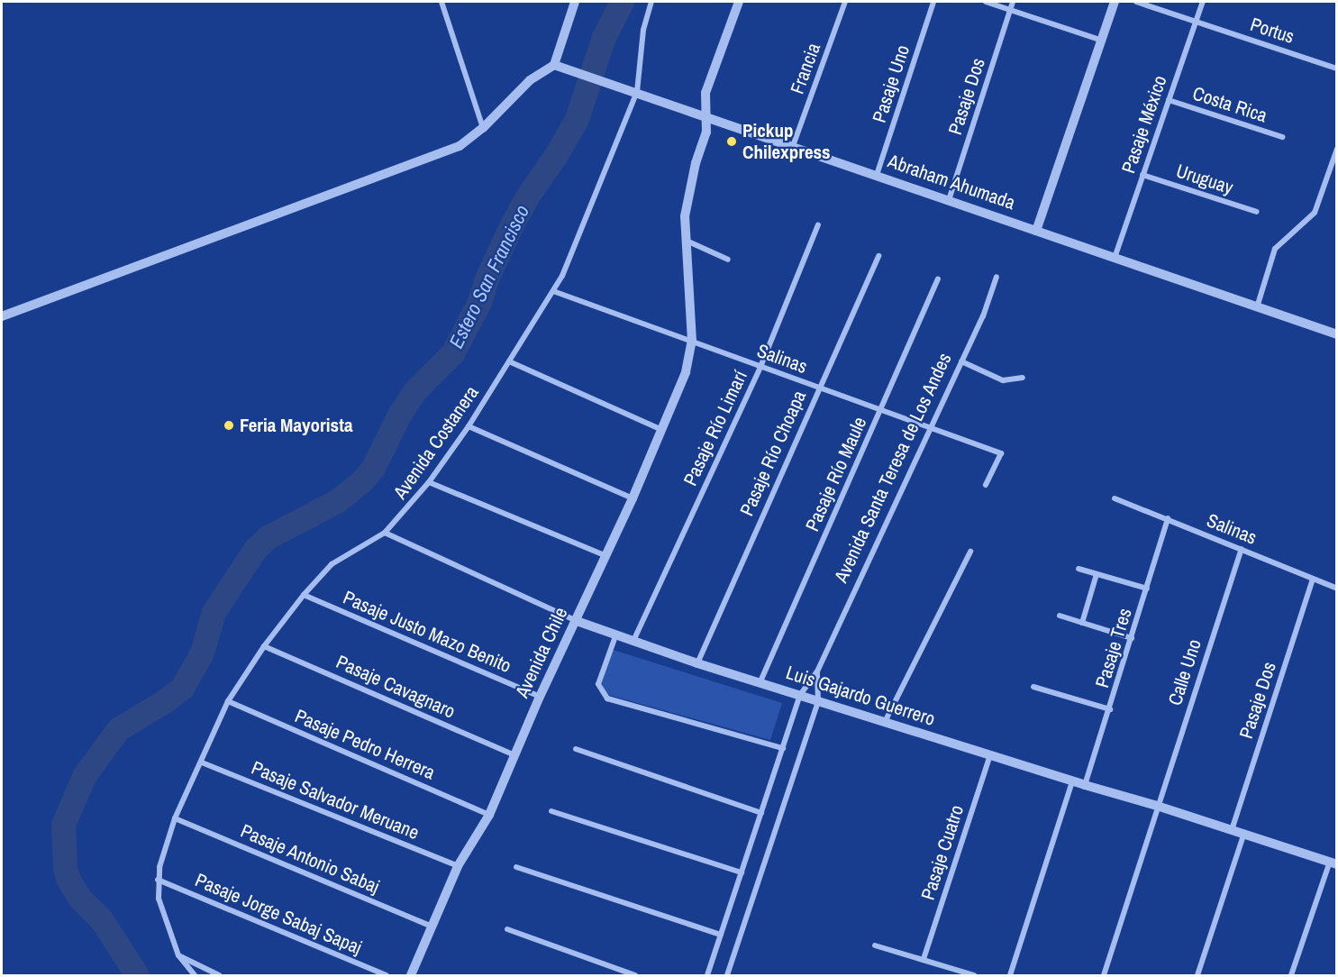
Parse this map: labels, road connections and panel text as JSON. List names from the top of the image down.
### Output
{
  "streets": {
    "street": [
      "Portus",
      "Francia",
      "Pasaje Uno",
      "Pasaje Dos",
      "Costa Rica",
      "Pasaje México",
      "Uruguay",
      "Abraham Ahumada",
      "Salinas",
      "Pasaje Río Limarí",
      "Avenida Costanera",
      "Pasaje Río Choapa",
      "Avenida Santa Teresa de Los Andes",
      "Pasaje Río Maule",
      "Pasaje Justo Mazo Benito",
      "Pasaje Tres",
      "Avenida Chile",
      "Calle Uno",
      "Pasaje Cavagnaro",
      "Luis Gajardo Guerrero",
      "Pasaje Pedro Herrera",
      "Pasaje Salvador Meruane",
      "Pasaje Cuatro",
      "Pasaje Antonio Sabaj",
      "Pasaje Jorge Sabaj Sapaj"
    ]
  },
  "crossings": [
    ["Portus", "Pasaje México"],
    ["Francia", "Abraham Ahumada"],
    ["Pasaje Uno", "Abraham Ahumada"],
    ["Pasaje Dos", "Abraham Ahumada"],
    ["Pasaje Dos", "Salinas"],
    ["Pasaje Dos", "Luis Gajardo Guerrero"],
    ["Costa Rica", "Pasaje México"],
    ["Pasaje México", "Uruguay"],
    ["Pasaje México", "Abraham Ahumada"],
    ["Abraham Ahumada", "Avenida Costanera"],
    ["Abraham Ahumada", "Avenida Chile"],
    ["Salinas", "Pasaje Río Limarí"],
    ["Salinas", "Avenida Costanera"],
    ["Salinas", "Pasaje Río Choapa"],
    ["Salinas", "Avenida Santa Teresa de Los Andes"],
    ["Salinas", "Pasaje Río Maule"],
    ["Salinas", "Pasaje Tres"],
    ["Salinas", "Avenida Chile"],
    ["Salinas", "Calle Uno"],
    ["Pasaje Río Limarí", "Luis Gajardo Guerrero"],
    ["Avenida Costanera", "Pasaje Justo Mazo Benito"],
    ["Avenida Costanera", "Pasaje Cavagnaro"],
    ["Avenida Costanera", "Luis Gajardo Guerrero"],
    ["Avenida Costanera", "Pasaje Pedro Herrera"],
    ["Avenida Costanera", "Pasaje Salvador Meruane"],
    ["Avenida Costanera", "Pasaje Antonio Sabaj"],
    ["Avenida Costanera", "Pasaje Jorge Sabaj Sapaj"],
    ["Pasaje Río Choapa", "Luis Gajardo Guerrero"],
    ["Avenida Santa Teresa de Los Andes", "Luis Gajardo Guerrero"],
    ["Pasaje Río Maule", "Luis Gajardo Guerrero"],
    ["Pasaje Justo Mazo Benito", "Avenida Chile"],
    ["Pasaje Tres", "Luis Gajardo Guerrero"],
    ["Avenida Chile", "Pasaje Cavagnaro"],
    ["Avenida Chile", "Luis Gajardo Guerrero"],
    ["Avenida Chile", "Pasaje Pedro Herrera"],
    ["Avenida Chile", "Pasaje Salvador Meruane"],
    ["Avenida Chile", "Pasaje Antonio Sabaj"],
    ["Calle Uno", "Luis Gajardo Guerrero"],
    ["Luis Gajardo Guerrero", "Pasaje Cuatro"]
  ],
  "water": ["Estero San Francisco"],
  "places": ["Pickup Chilexpress", "Feria Mayorista"]
}
